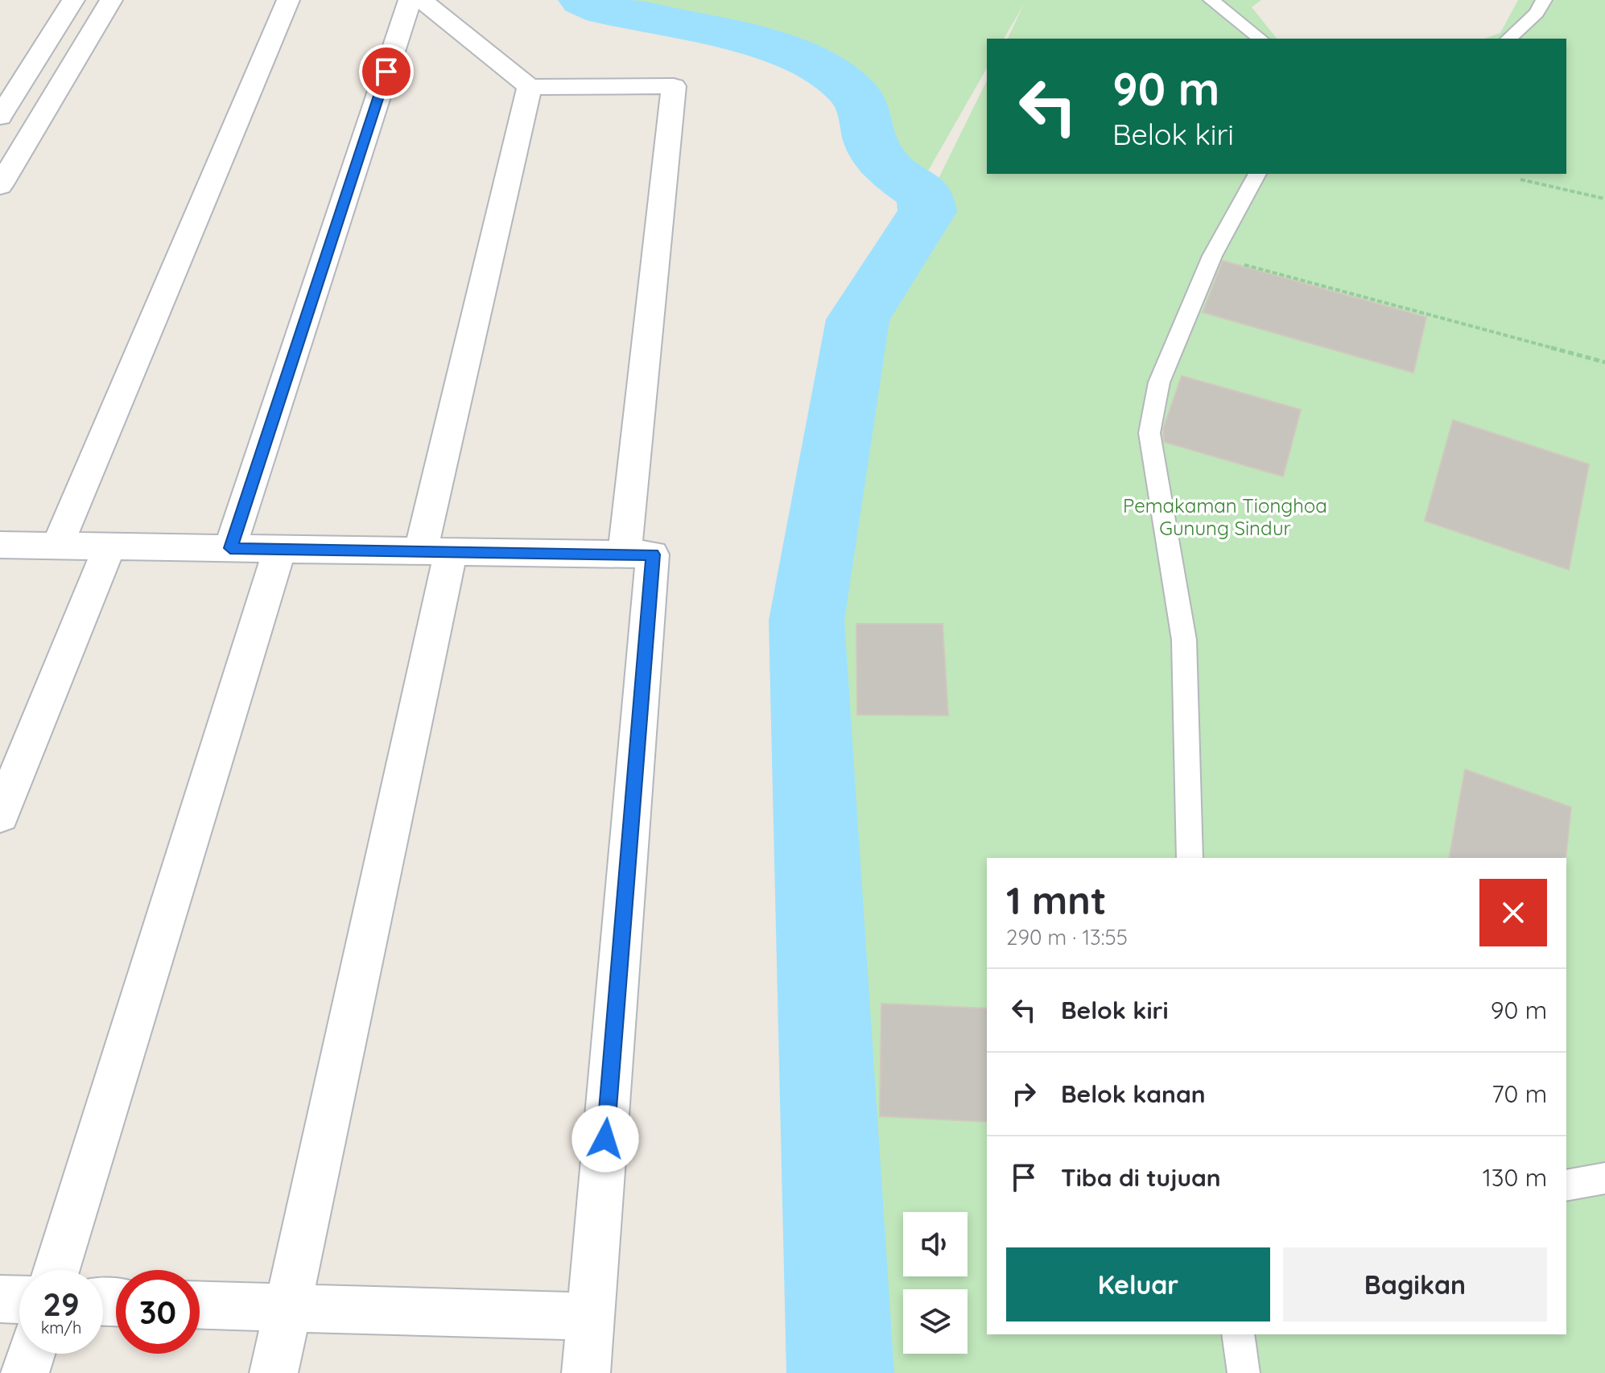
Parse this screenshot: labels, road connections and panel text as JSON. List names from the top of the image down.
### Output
{
  "parks": ["Pemakaman Tionghoa Gunung Sindur"],
  "page": {
    "turn": ["90 m", "Belok kiri"],
    "heading": ["1 mnt", "290 m · 13:55"],
    "list": [
      {
        "name": "Belok kiri",
        "value": "90 m"
      },
      {
        "name": "Belok kanan",
        "value": "70 m"
      },
      {
        "name": "Tiba di tujuan",
        "value": "130 m"
      }
    ],
    "buttons": ["Keluar", "Bagikan"],
    "speed": "29 km/h",
    "limit": "30"
  }
}
